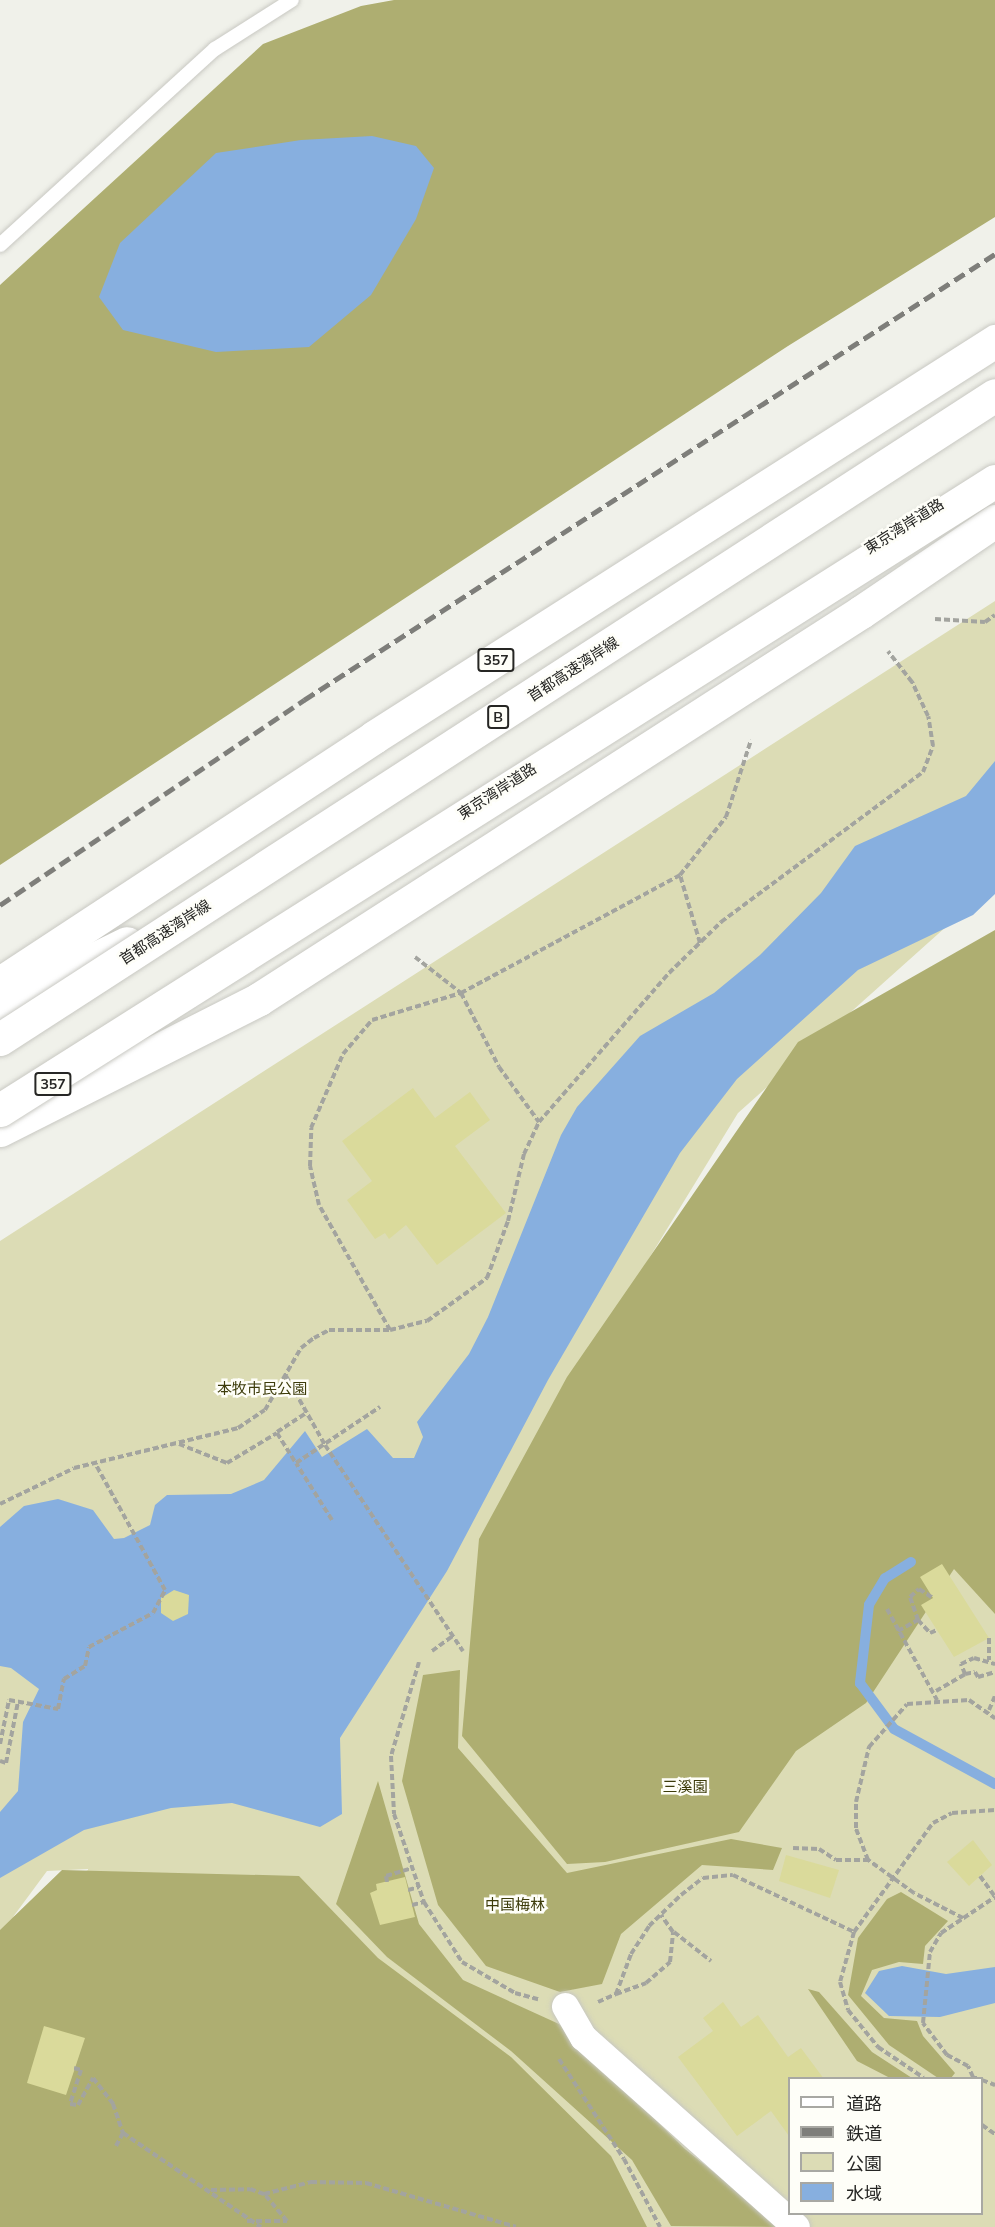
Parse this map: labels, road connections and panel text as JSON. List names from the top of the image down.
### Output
{
  "streets": {
    "highway": [
      "東京湾岸道路",
      "357",
      "首都高速湾岸線",
      "B"
    ]
  },
  "parks": ["本牧市民公園", "三溪園", "中国梅林"],
  "legend": [
    "道路",
    "鉄道",
    "公園",
    "水域"
  ]
}
